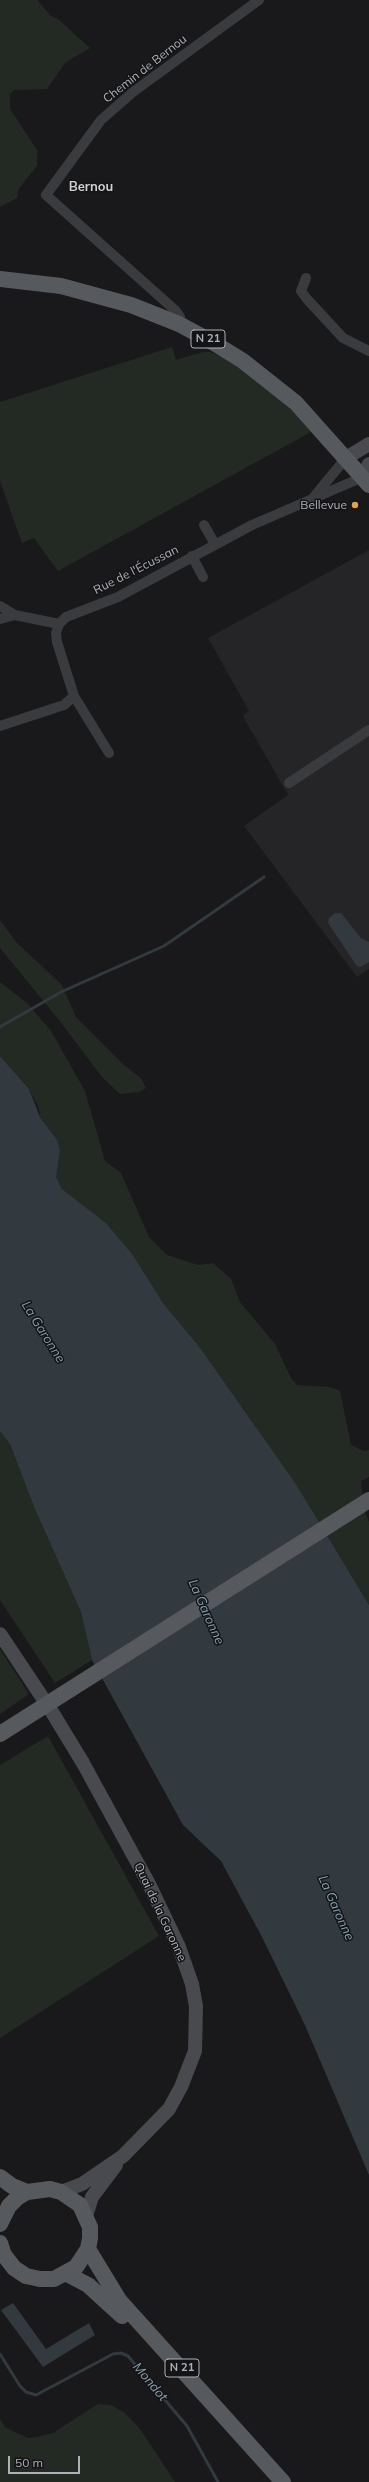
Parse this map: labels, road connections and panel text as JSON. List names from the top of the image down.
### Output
{
  "streets": {
    "main road": ["N 21"],
    "street": ["Chemin de Bernou", "Rue de l'Écussan", "Quai de la Garonne"]
  },
  "crossings": [
    ["Chemin de Bernou", "N 21"],
    ["N 21", "Rue de l'Écussan"]
  ],
  "districts": ["Bernou"],
  "water": ["La Garonne", "Mondot"],
  "places": ["Bellevue"],
  "scale_bar": "50 m"
}
